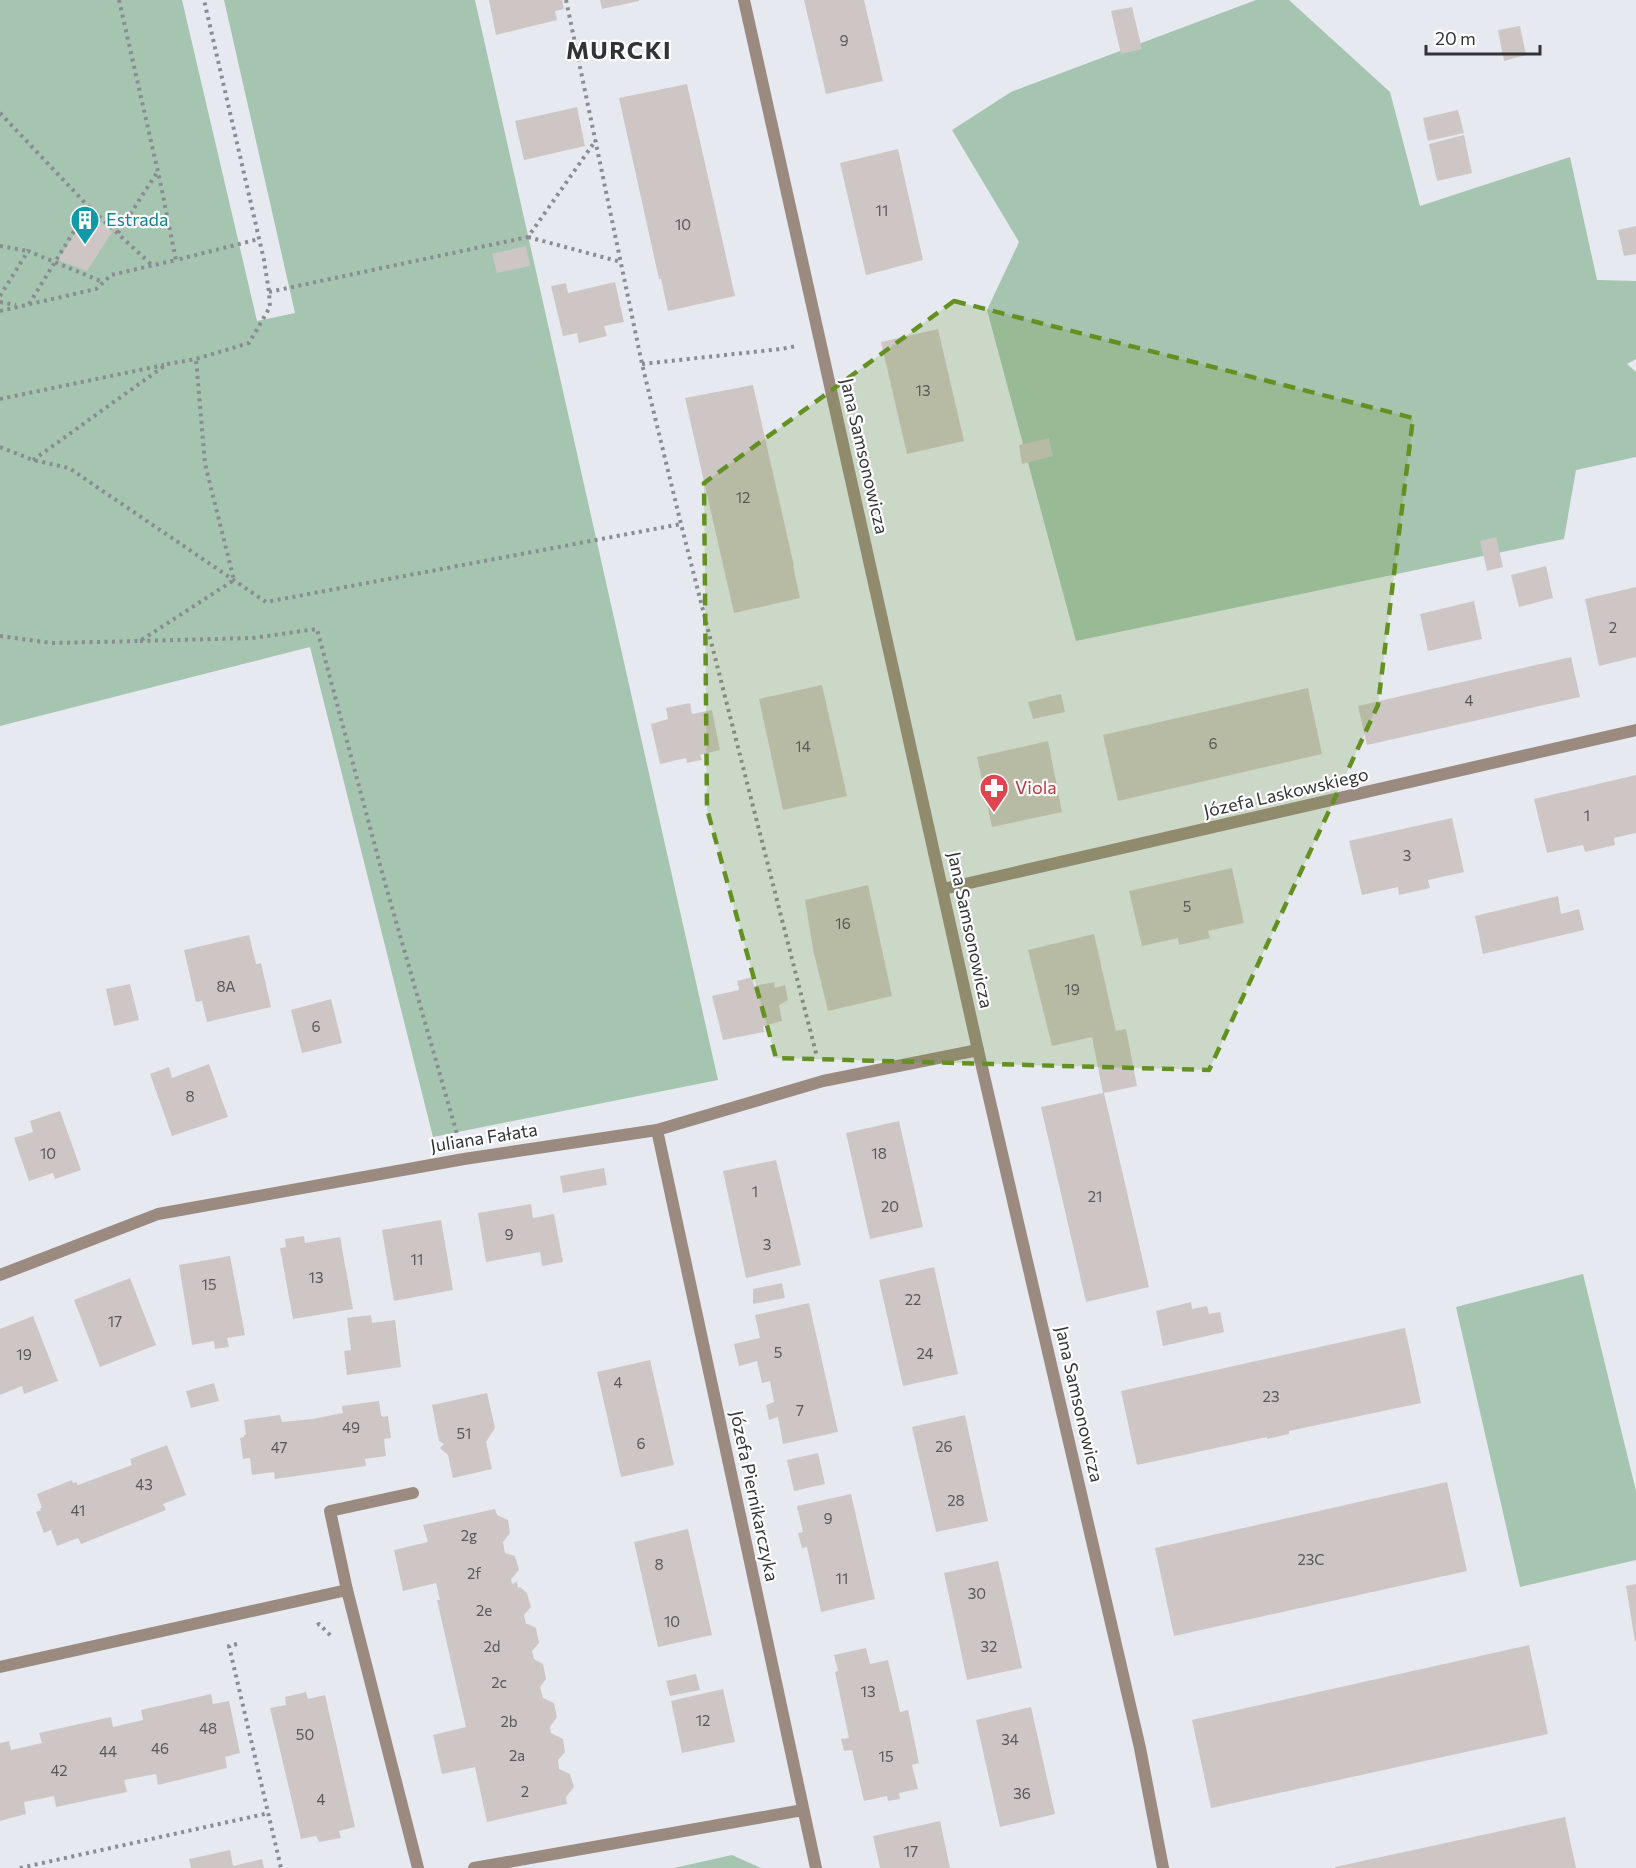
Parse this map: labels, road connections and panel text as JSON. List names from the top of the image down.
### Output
{
  "streets": {
    "street": [
      "Jana Samsonowicza",
      "Józefa Laskowskiego",
      "Juliana Fałata",
      "Józefa Piernikarczyka"
    ]
  },
  "crossings": [
    ["Jana Samsonowicza", "Józefa Laskowskiego"],
    ["Jana Samsonowicza", "Juliana Fałata"],
    ["Juliana Fałata", "Józefa Piernikarczyka"]
  ],
  "districts": ["MURCKI"],
  "places": {
    "building": ["Estrada"],
    "pharmacy": ["Viola"]
  },
  "house_numbers": [
    "9",
    "11",
    "10",
    "13",
    "12",
    "2",
    "4",
    "6",
    "14",
    "1",
    "3",
    "5",
    "16",
    "8A",
    "19",
    "6",
    "8",
    "10",
    "18",
    "1",
    "21",
    "20",
    "9",
    "3",
    "11",
    "13",
    "15",
    "22",
    "17",
    "5",
    "24",
    "19",
    "4",
    "23",
    "7",
    "49",
    "51",
    "6",
    "26",
    "47",
    "43",
    "28",
    "41",
    "9",
    "2g",
    "23C",
    "8",
    "2f",
    "11",
    "30",
    "2e",
    "10",
    "2d",
    "32",
    "2c",
    "13",
    "12",
    "2b",
    "48",
    "50",
    "34",
    "46",
    "44",
    "2a",
    "15",
    "42",
    "2",
    "36",
    "4",
    "17"
  ],
  "scale_bar": "20 m"
}
